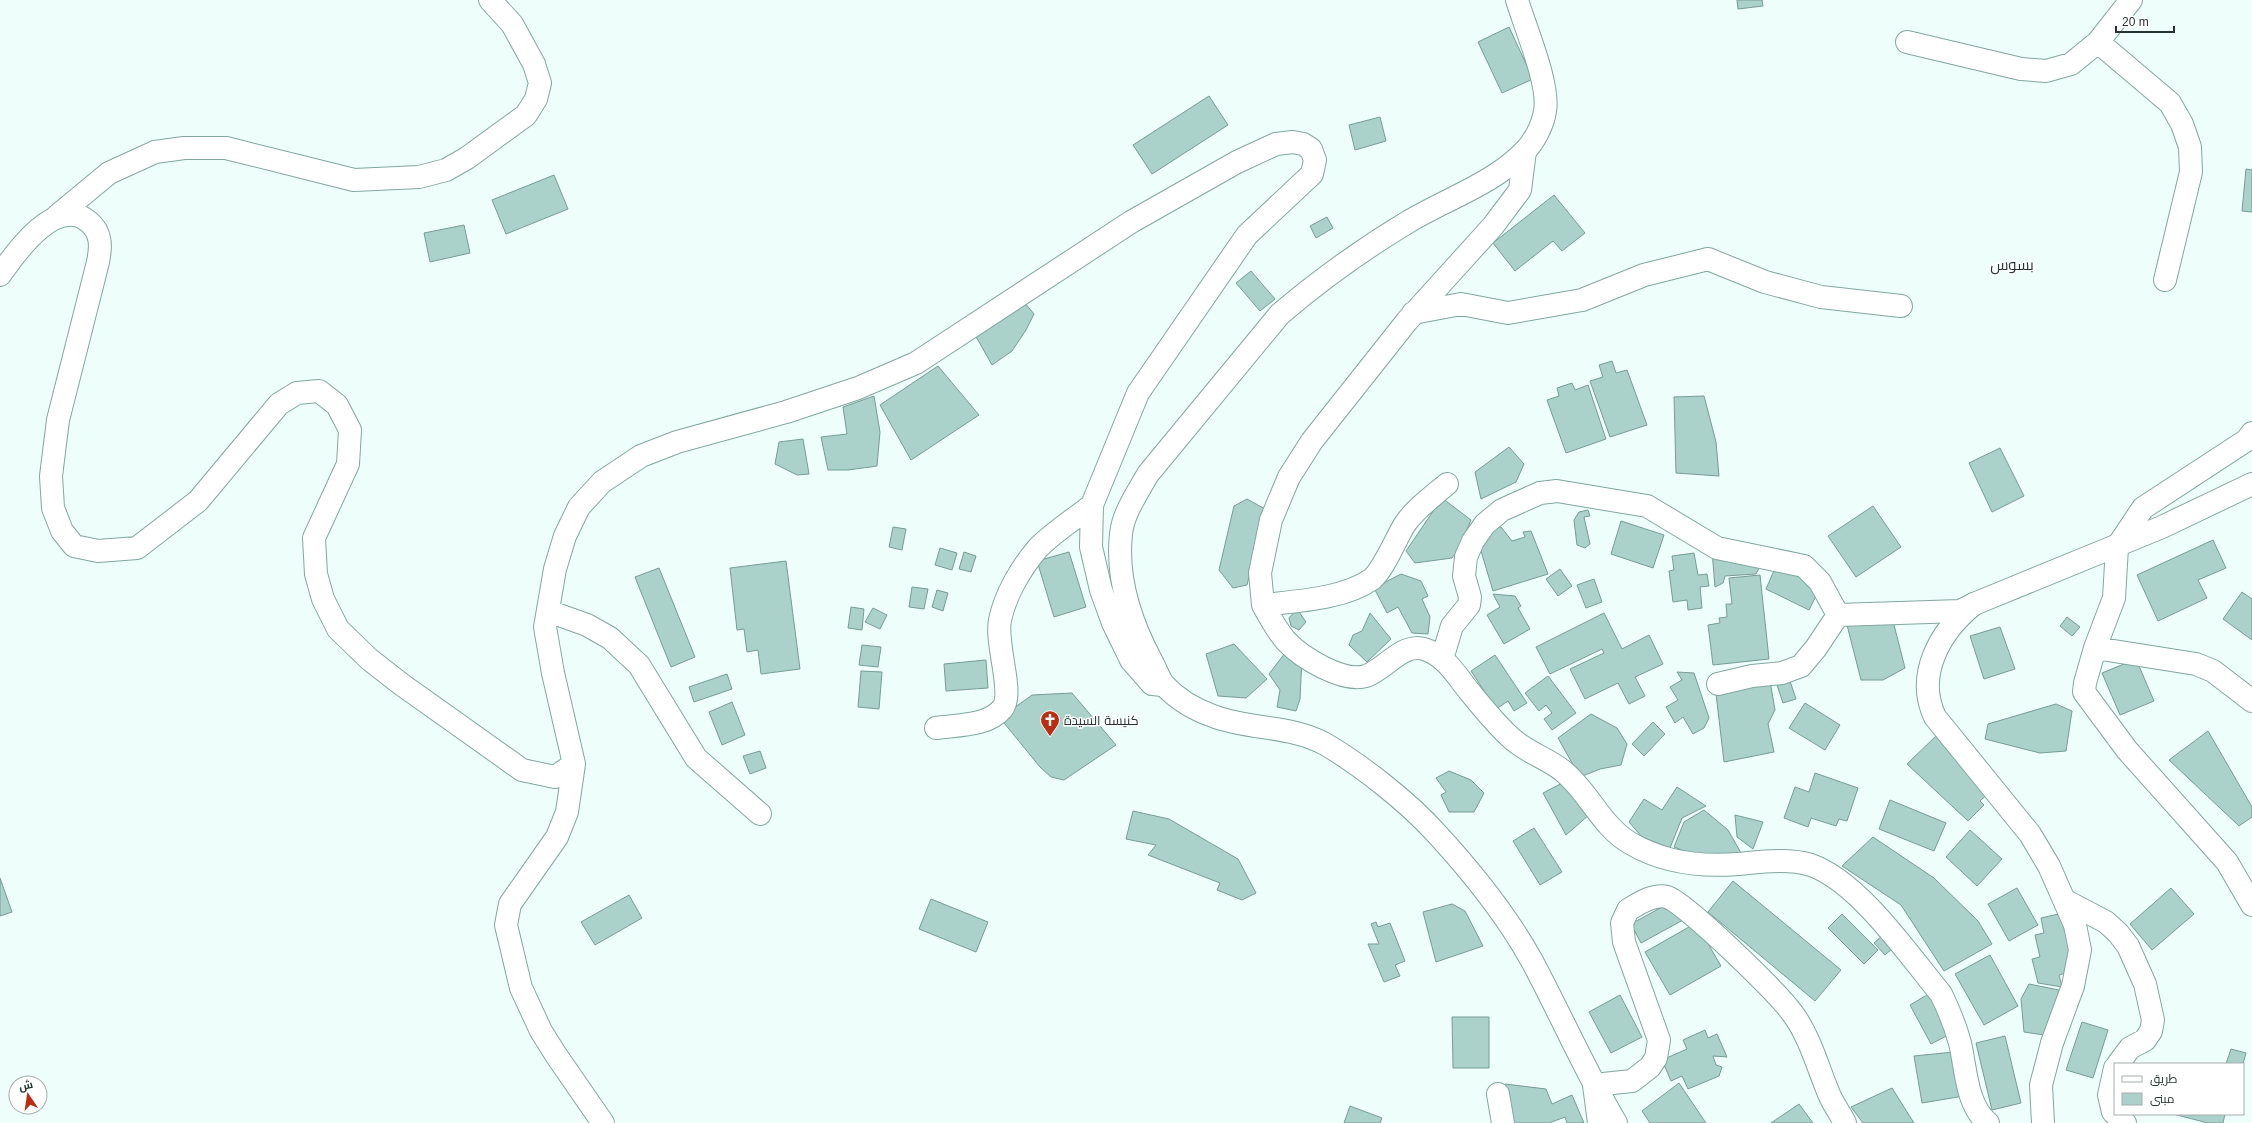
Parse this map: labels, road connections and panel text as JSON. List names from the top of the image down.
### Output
{
  "districts": ["بسوس"],
  "places": {
    "church": ["كنيسة السيدة"]
  },
  "legend": ["طريق", "مبنى"],
  "scale_bar": "20 m",
  "north": "top"
}
